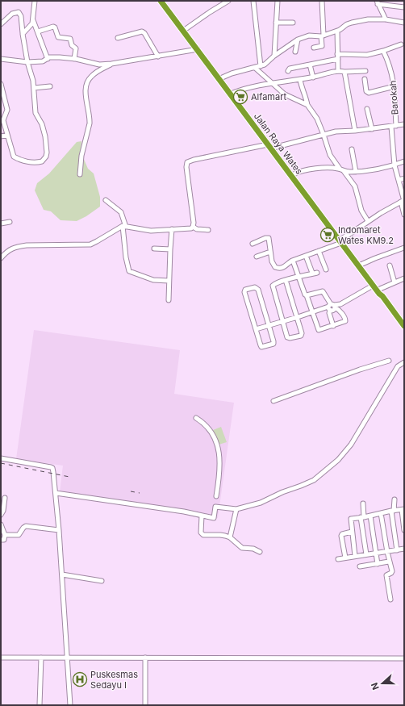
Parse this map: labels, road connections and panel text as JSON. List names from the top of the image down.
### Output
{
  "streets": {
    "highway": ["Jalan Raya Wates"],
    "street": ["Barokah"]
  },
  "places": {
    "supermarket": ["Alfamart", "Indomaret Wates KM9.2"],
    "hospital": ["Puskesmas Sedayu I"]
  },
  "north": "left"
}
